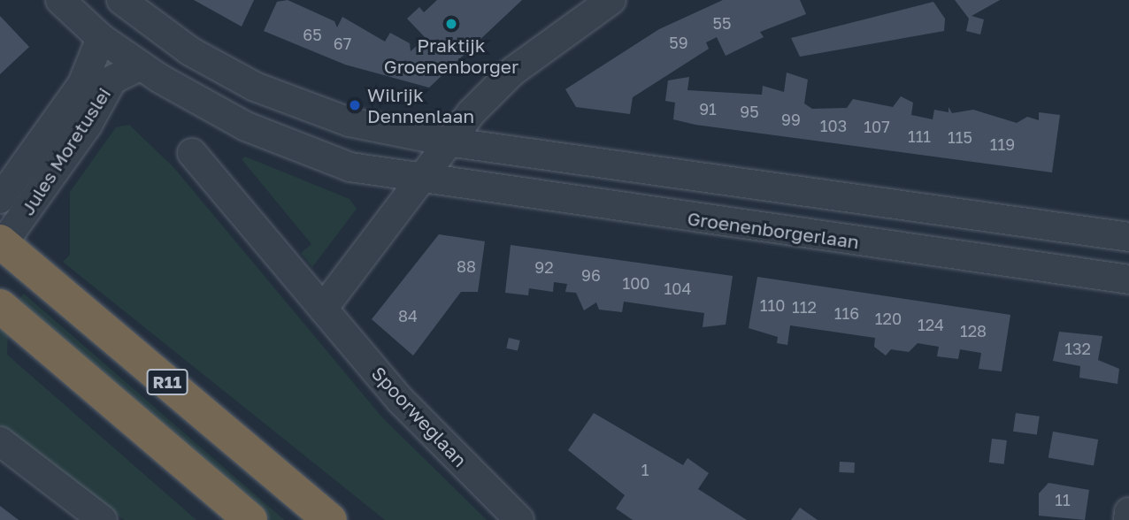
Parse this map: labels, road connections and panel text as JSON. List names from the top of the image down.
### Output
{
  "streets": {
    "highway": ["R11"],
    "street": ["Jules Moretuslei", "Groenenborgerlaan", "Spoorweglaan"]
  },
  "crossings": [
    ["Jules Moretuslei", "Groenenborgerlaan"],
    ["Jules Moretuslei", "R11"]
  ],
  "places": ["Praktijk Groenenborger", "Wilrijk Dennenlaan"],
  "house_numbers": [
    "55",
    "65",
    "59",
    "67",
    "91",
    "95",
    "99",
    "103",
    "107",
    "111",
    "115",
    "119",
    "88",
    "92",
    "96",
    "100",
    "104",
    "110",
    "112",
    "116",
    "84",
    "120",
    "124",
    "128",
    "132",
    "1",
    "11"
  ]
}
